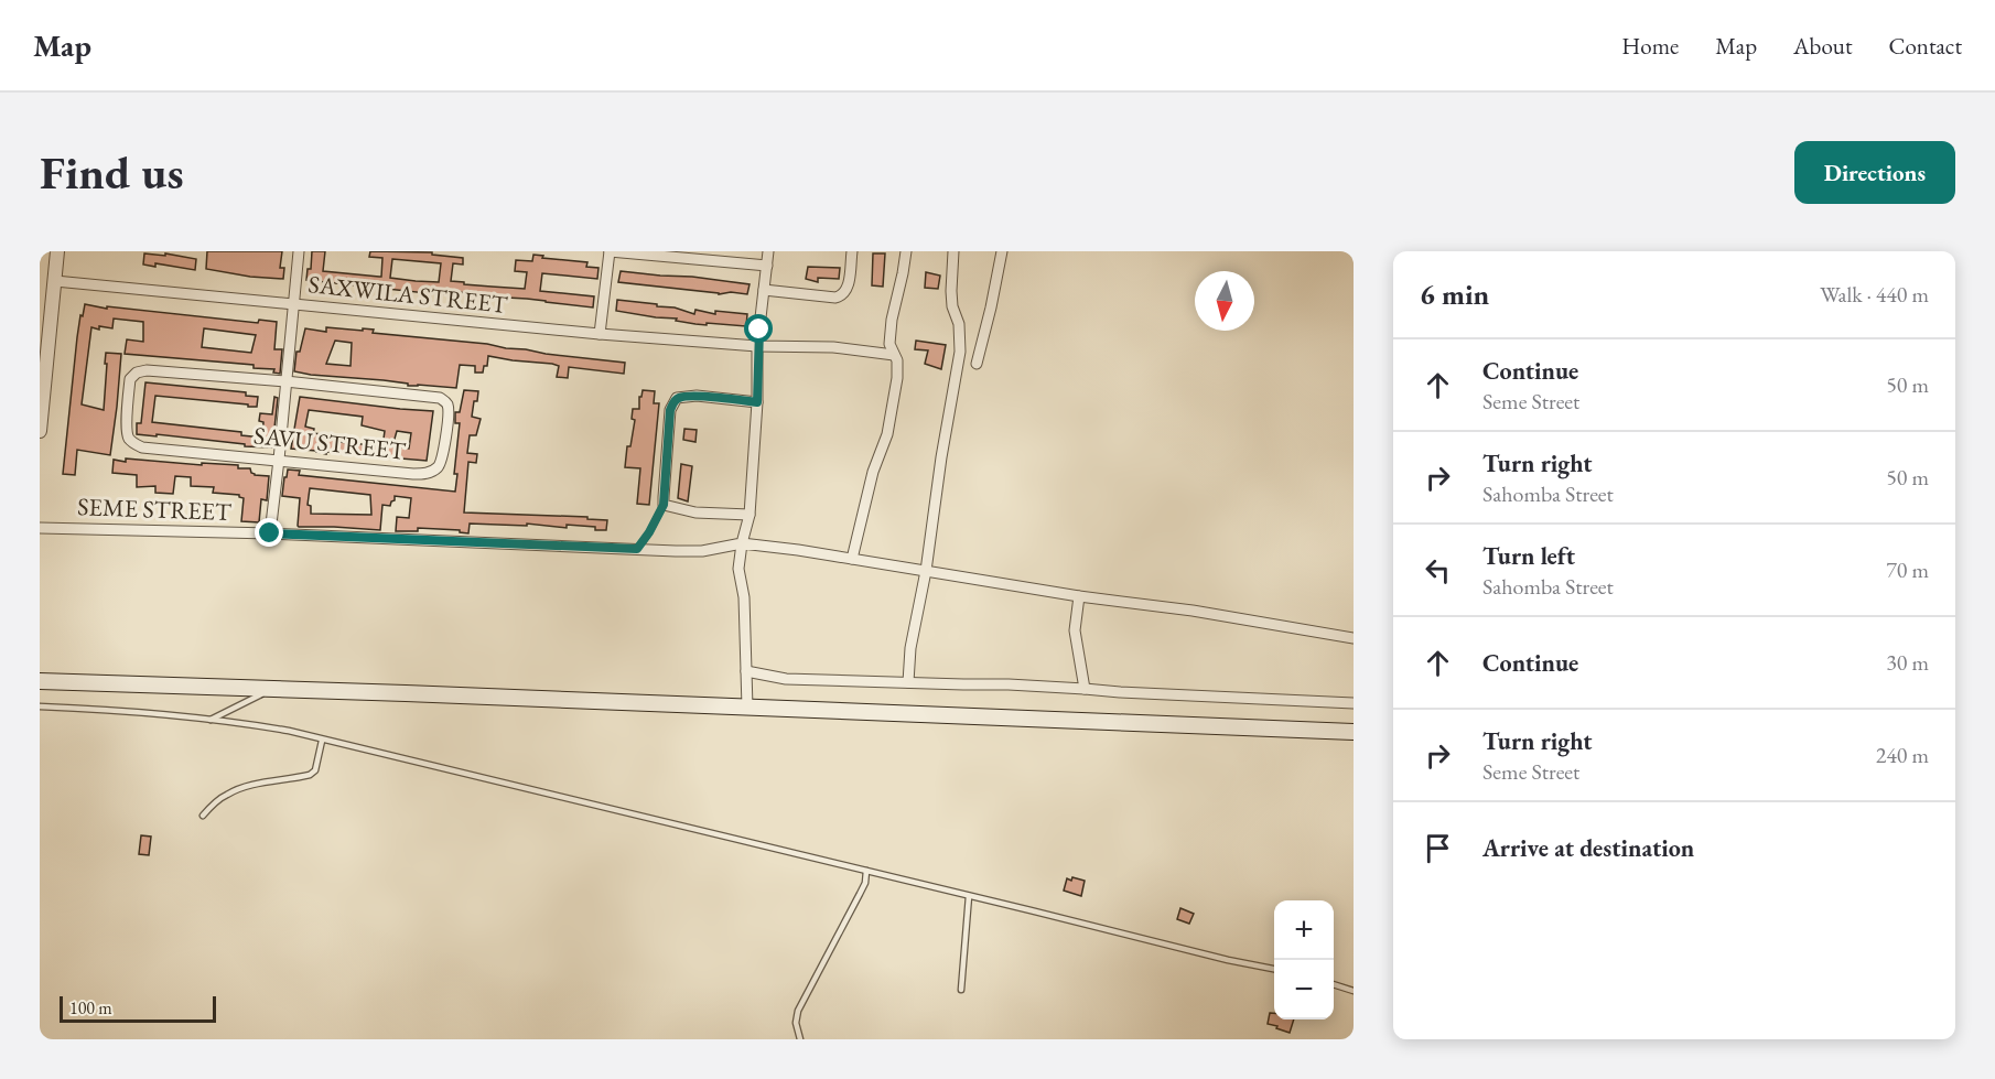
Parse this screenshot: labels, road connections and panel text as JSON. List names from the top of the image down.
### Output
{
  "streets": {
    "street": ["SAXWILA STREET", "SAVU STREET", "SEME STREET"]
  },
  "scale_bar": "100 m",
  "north": "bottom",
  "page": {
    "header": "Map",
    "nav": [
      "Home",
      "Map",
      "About",
      "Contact"
    ],
    "buttons": "Directions",
    "title": "Find us",
    "heading": ["6 min", "Walk · 440 m"],
    "list": [
      ["Continue", "Seme Street", "50 m"],
      ["Turn right", "Sahomba Street", "50 m"],
      ["Turn left", "Sahomba Street", "70 m"],
      ["Continue", "30 m"],
      ["Turn right", "Seme Street", "240 m"],
      "Arrive at destination"
    ],
    "map_buttons": ["+", "−"],
    "scale": "100 m"
  }
}
